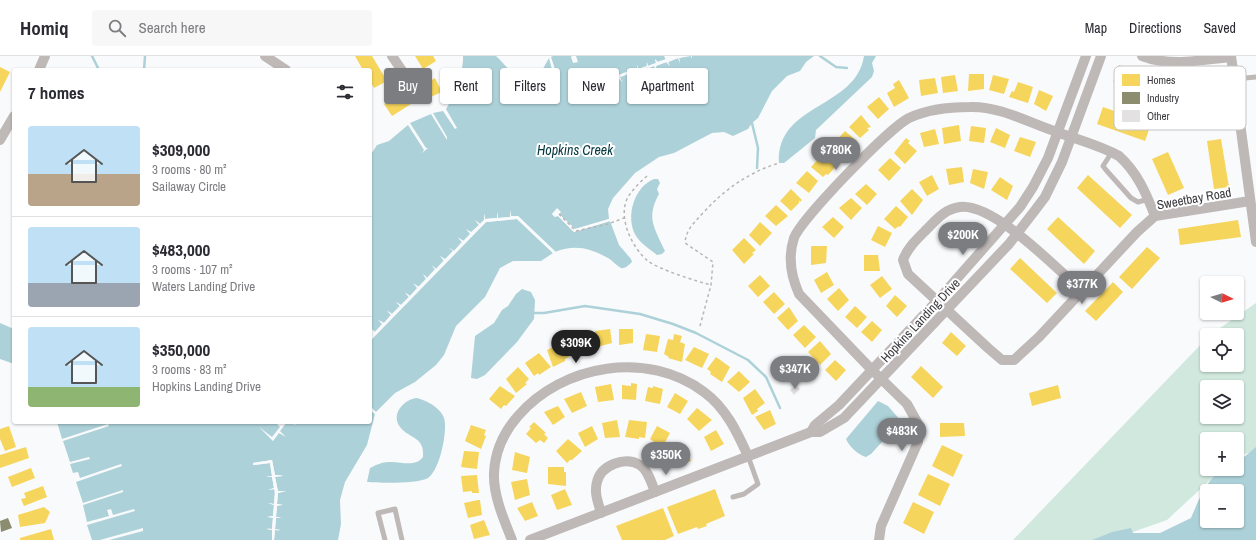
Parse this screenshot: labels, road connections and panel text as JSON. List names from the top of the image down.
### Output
{
  "streets": {
    "street": ["Sweetbay Road", "Hopkins Landing Drive"]
  },
  "crossings": [
    ["Sweetbay Road", "Hopkins Landing Drive"]
  ],
  "water": ["Hopkins Creek"],
  "legend": ["Homes", "Industry", "Other"],
  "north": "right",
  "page": {
    "header": "Homiq",
    "search": "Search here",
    "nav": ["Map", "Directions", "Saved"],
    "chip": [
      "Buy",
      "Rent",
      "Filters",
      "New",
      "Apartment"
    ],
    "heading": "7 homes",
    "list": [
      {
        "name": "$309,000",
        "note": "3 rooms · 80 m² · Sailaway Circle"
      },
      {
        "name": "$483,000",
        "note": "3 rooms · 107 m² · Waters Landing Drive"
      },
      {
        "name": "$350,000",
        "note": "3 rooms · 83 m² · Hopkins Landing Drive"
      }
    ],
    "price": [
      "$780K",
      "$200K",
      "$377K",
      "$309K",
      "$347K",
      "$483K",
      "$350K"
    ],
    "map_buttons": ["+", "−"]
  }
}
